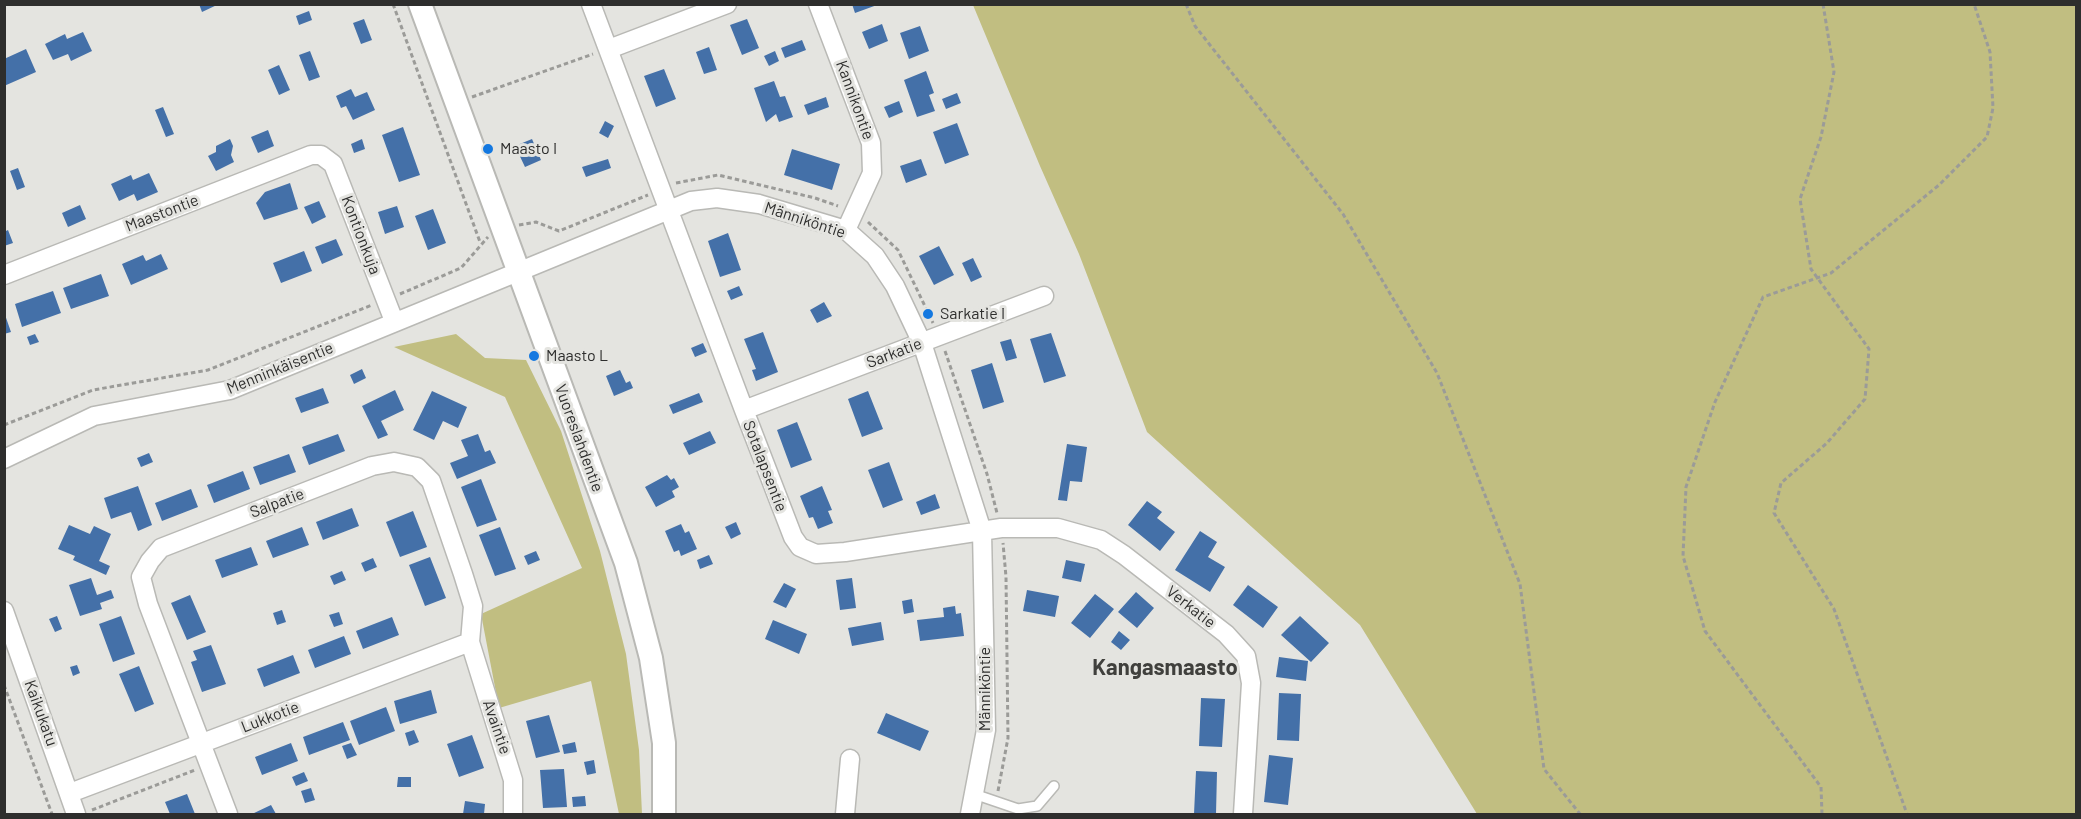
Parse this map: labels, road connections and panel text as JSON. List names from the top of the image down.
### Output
{
  "streets": {
    "street": [
      "Kannikontie",
      "Maastontie",
      "Männiköntie",
      "Kontionkuja",
      "Sarkatie",
      "Menninkäisentie",
      "Vuoreslahdentie",
      "Sotalapsentie",
      "Salpatie",
      "Verkatie",
      "Kaikukatu",
      "Lukkotie",
      "Avaintie"
    ]
  },
  "crossings": [
    ["Kannikontie", "Männiköntie"],
    ["Maastontie", "Kontionkuja"],
    ["Männiköntie", "Sarkatie"],
    ["Männiköntie", "Menninkäisentie"],
    ["Männiköntie", "Vuoreslahdentie"],
    ["Männiköntie", "Sotalapsentie"],
    ["Männiköntie", "Verkatie"],
    ["Kontionkuja", "Menninkäisentie"],
    ["Sarkatie", "Sotalapsentie"],
    ["Menninkäisentie", "Vuoreslahdentie"],
    ["Sotalapsentie", "Verkatie"],
    ["Salpatie", "Lukkotie"],
    ["Salpatie", "Avaintie"],
    ["Kaikukatu", "Lukkotie"],
    ["Lukkotie", "Avaintie"]
  ],
  "districts": ["Kangasmaasto"],
  "places": ["Maasto I", "Sarkatie I", "Maasto L"]
}
